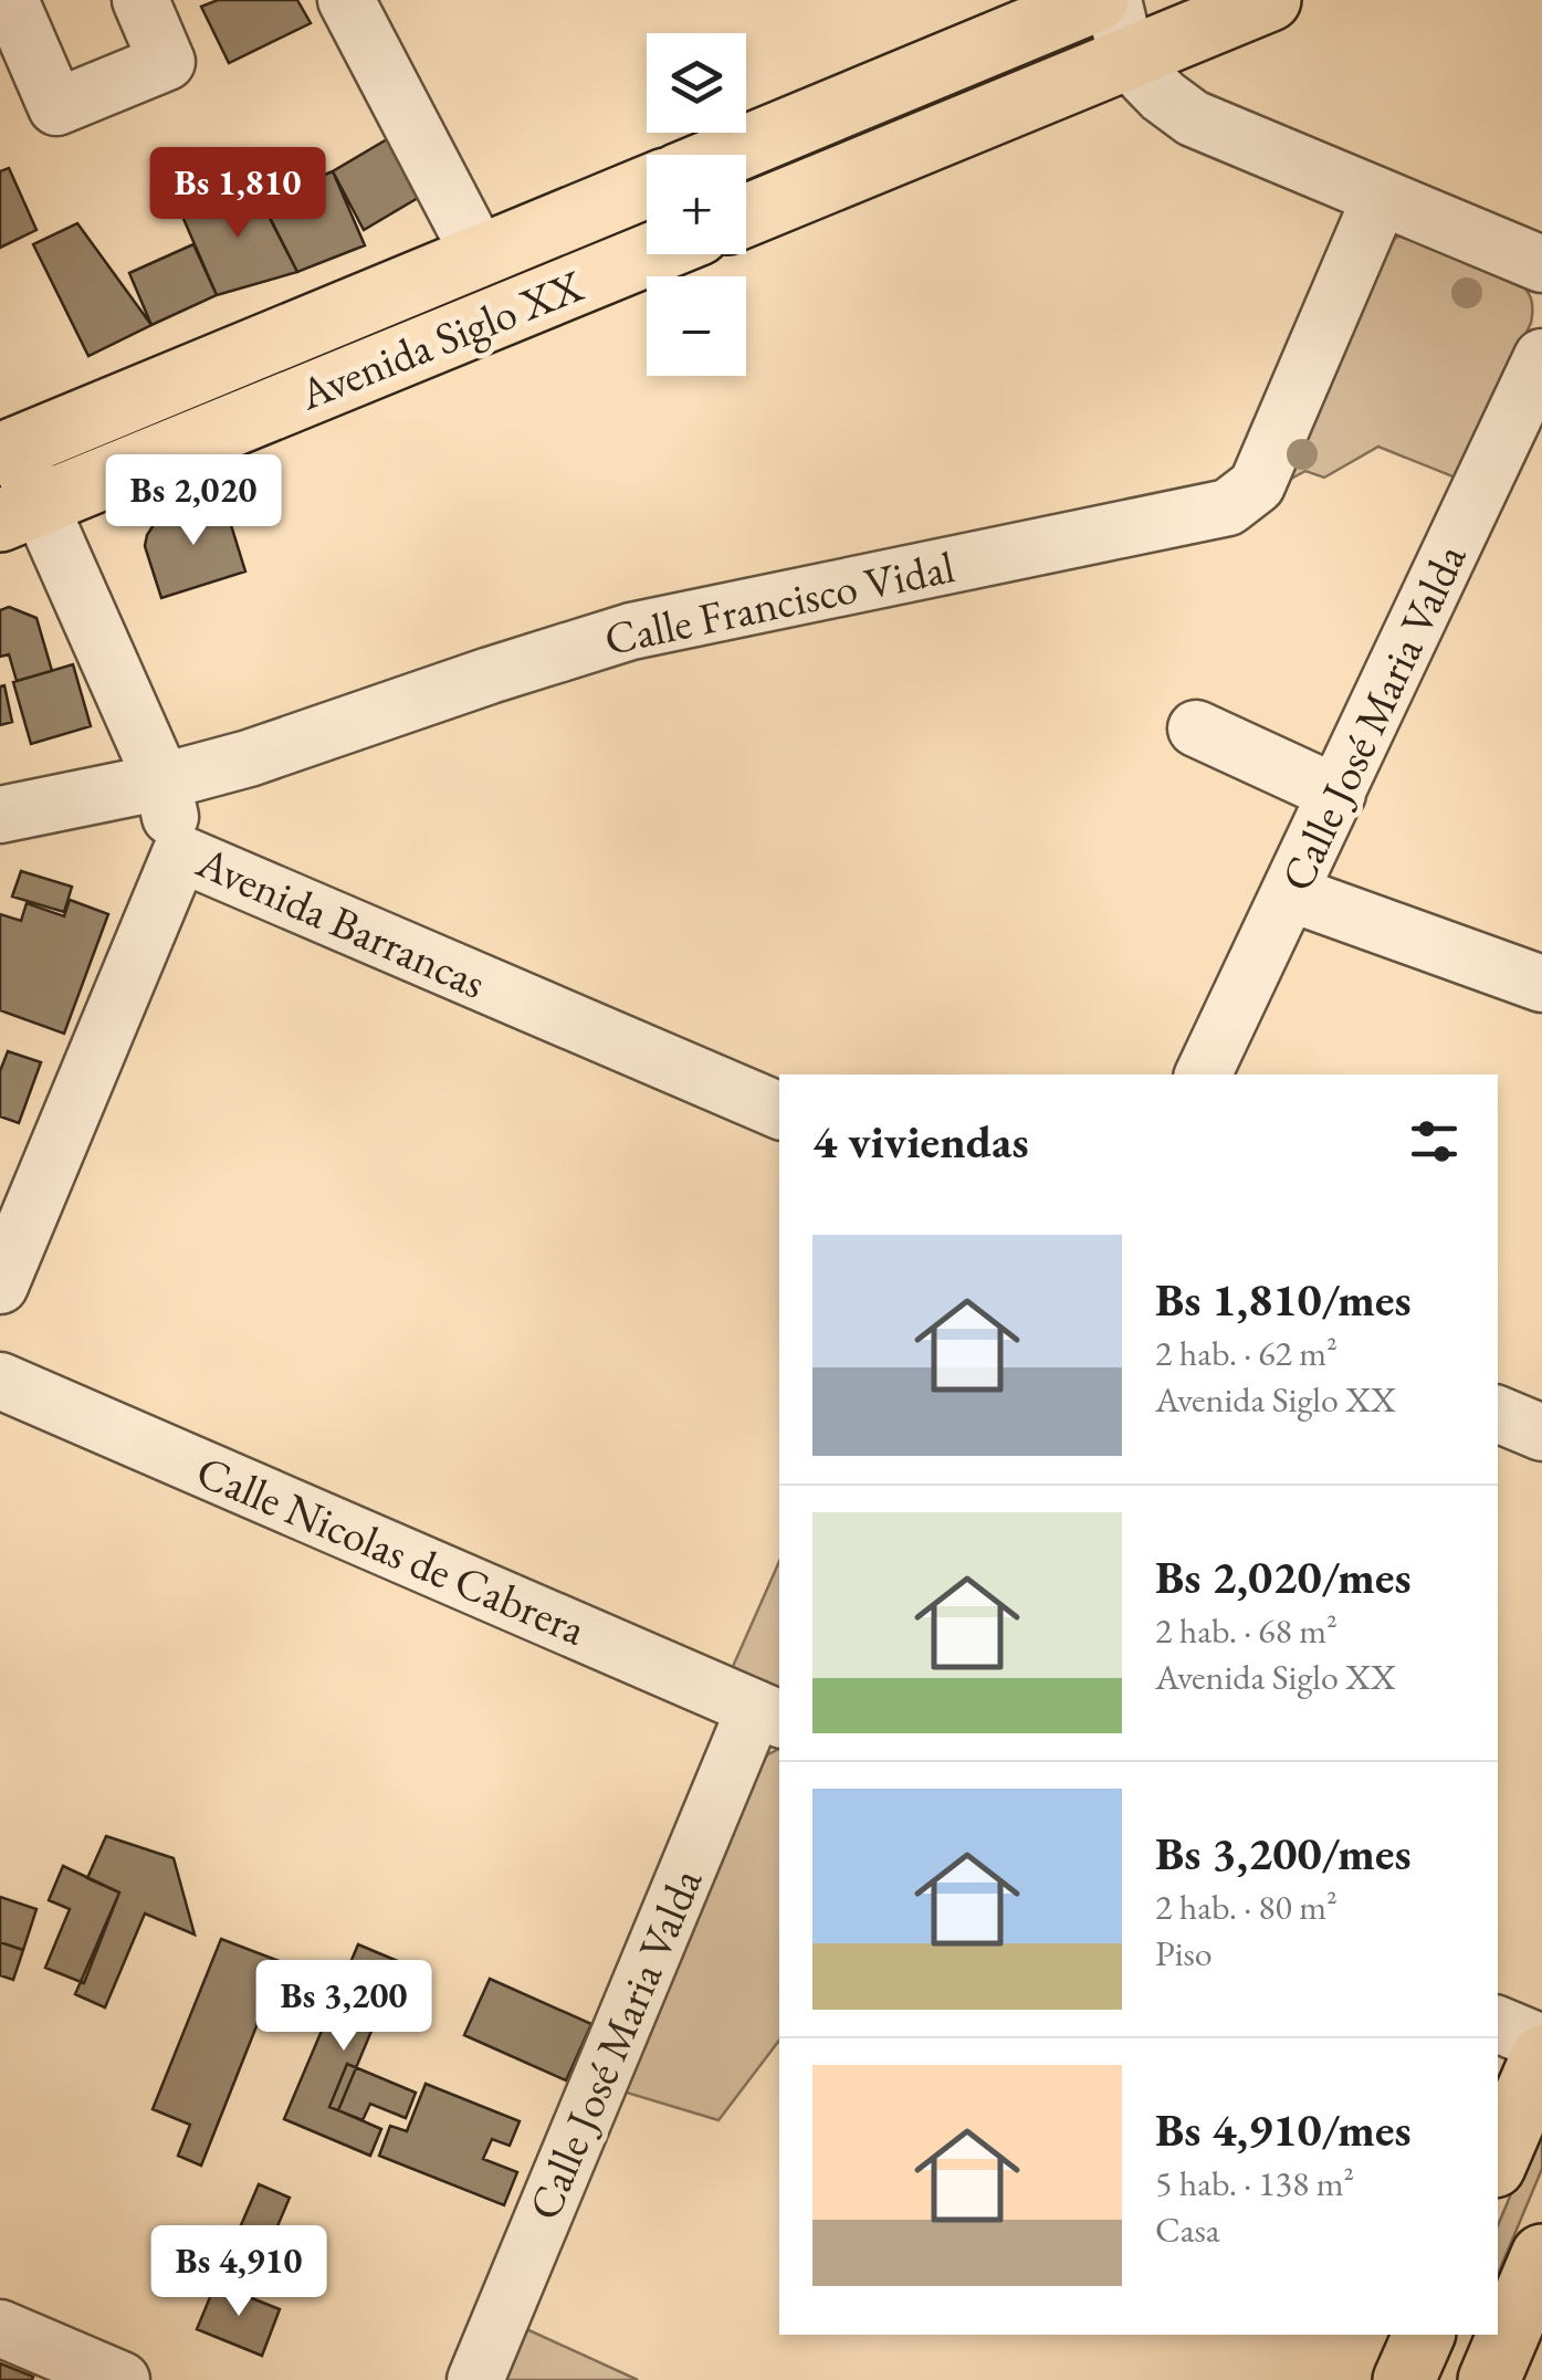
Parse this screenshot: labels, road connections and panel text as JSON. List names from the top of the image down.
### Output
{
  "streets": {
    "main road": ["Avenida Siglo XX"],
    "street": [
      "Calle Francisco Vidal",
      "Calle José Maria Valda",
      "Avenida Barrancas",
      "Calle Nicolas de Cabrera"
    ]
  },
  "crossings": [
    ["Avenida Siglo XX", "Avenida Barrancas"],
    ["Calle Francisco Vidal", "Avenida Barrancas"],
    ["Calle José Maria Valda", "Calle Nicolas de Cabrera"]
  ],
  "page": {
    "map_buttons": ["+", "−"],
    "price": [
      "Bs 1,810",
      "Bs 2,020",
      "Bs 3,200",
      "Bs 4,910"
    ],
    "heading": "4 viviendas",
    "list": [
      {
        "name": "Bs 1,810/mes",
        "note": "2 hab. · 62 m² · Avenida Siglo XX"
      },
      {
        "name": "Bs 2,020/mes",
        "note": "2 hab. · 68 m² · Avenida Siglo XX"
      },
      {
        "name": "Bs 3,200/mes",
        "note": "2 hab. · 80 m² · Piso"
      },
      {
        "name": "Bs 4,910/mes",
        "note": "5 hab. · 138 m² · Casa"
      }
    ]
  }
}
